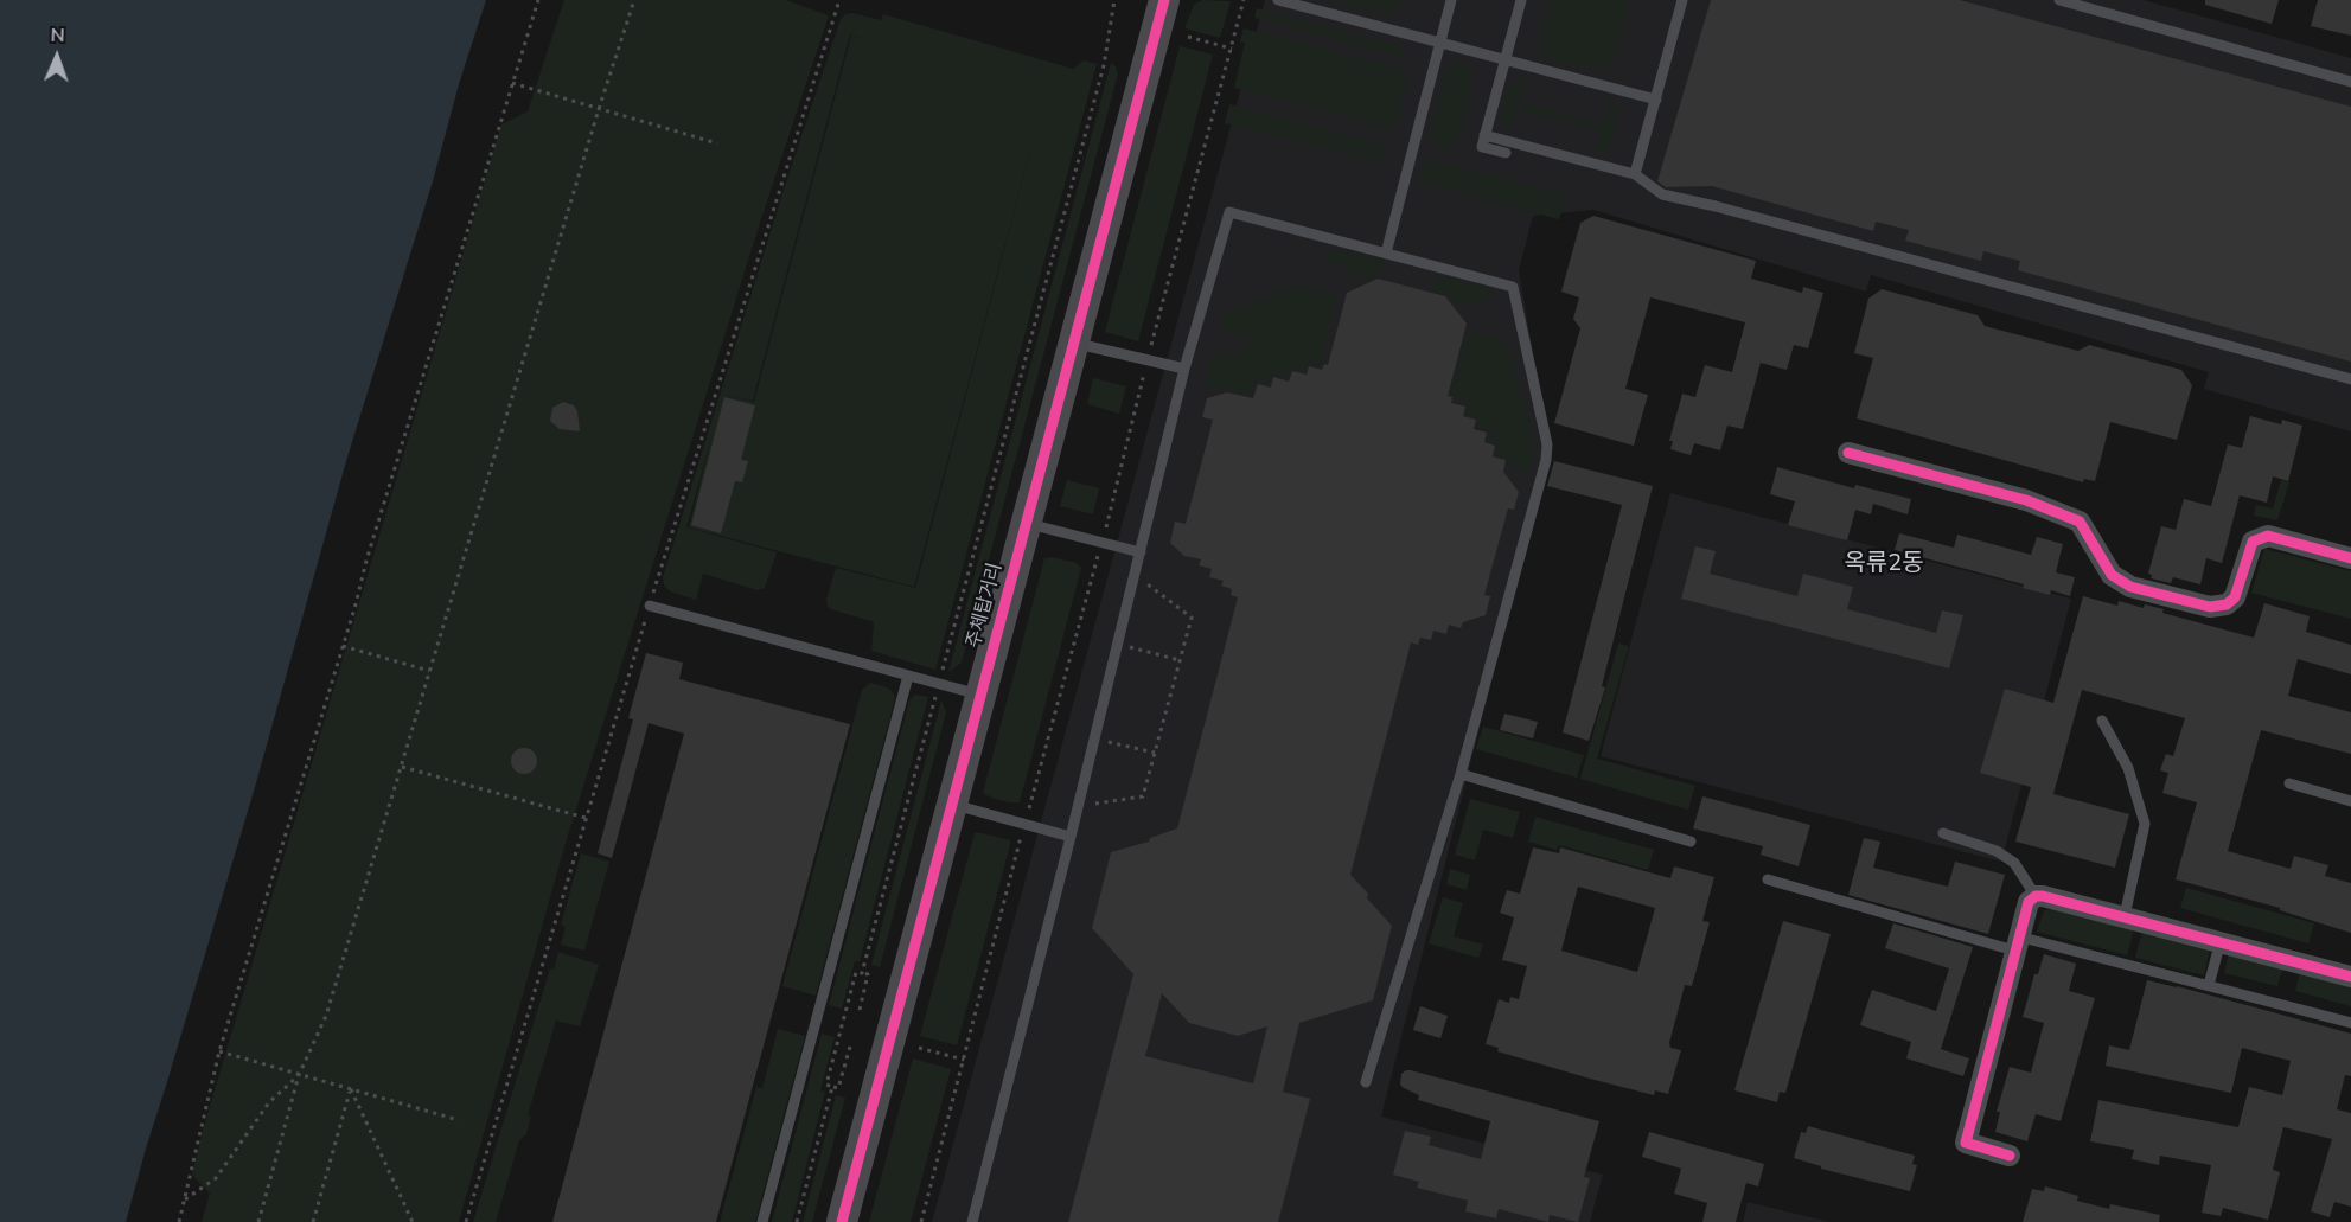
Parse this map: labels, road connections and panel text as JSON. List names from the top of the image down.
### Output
{
  "streets": {
    "main road": ["주체탑거리"]
  },
  "districts": ["옥류2동"],
  "north": "top"
}
